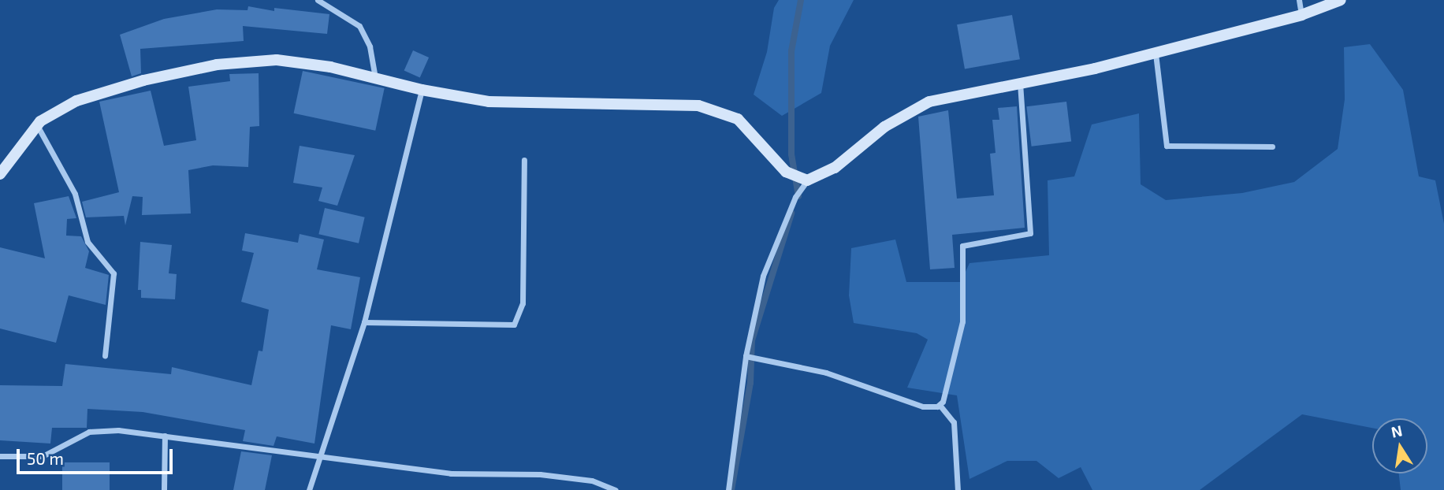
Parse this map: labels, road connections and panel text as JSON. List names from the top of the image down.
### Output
{
  "scale_bar": "50 m",
  "north": "top"
}
